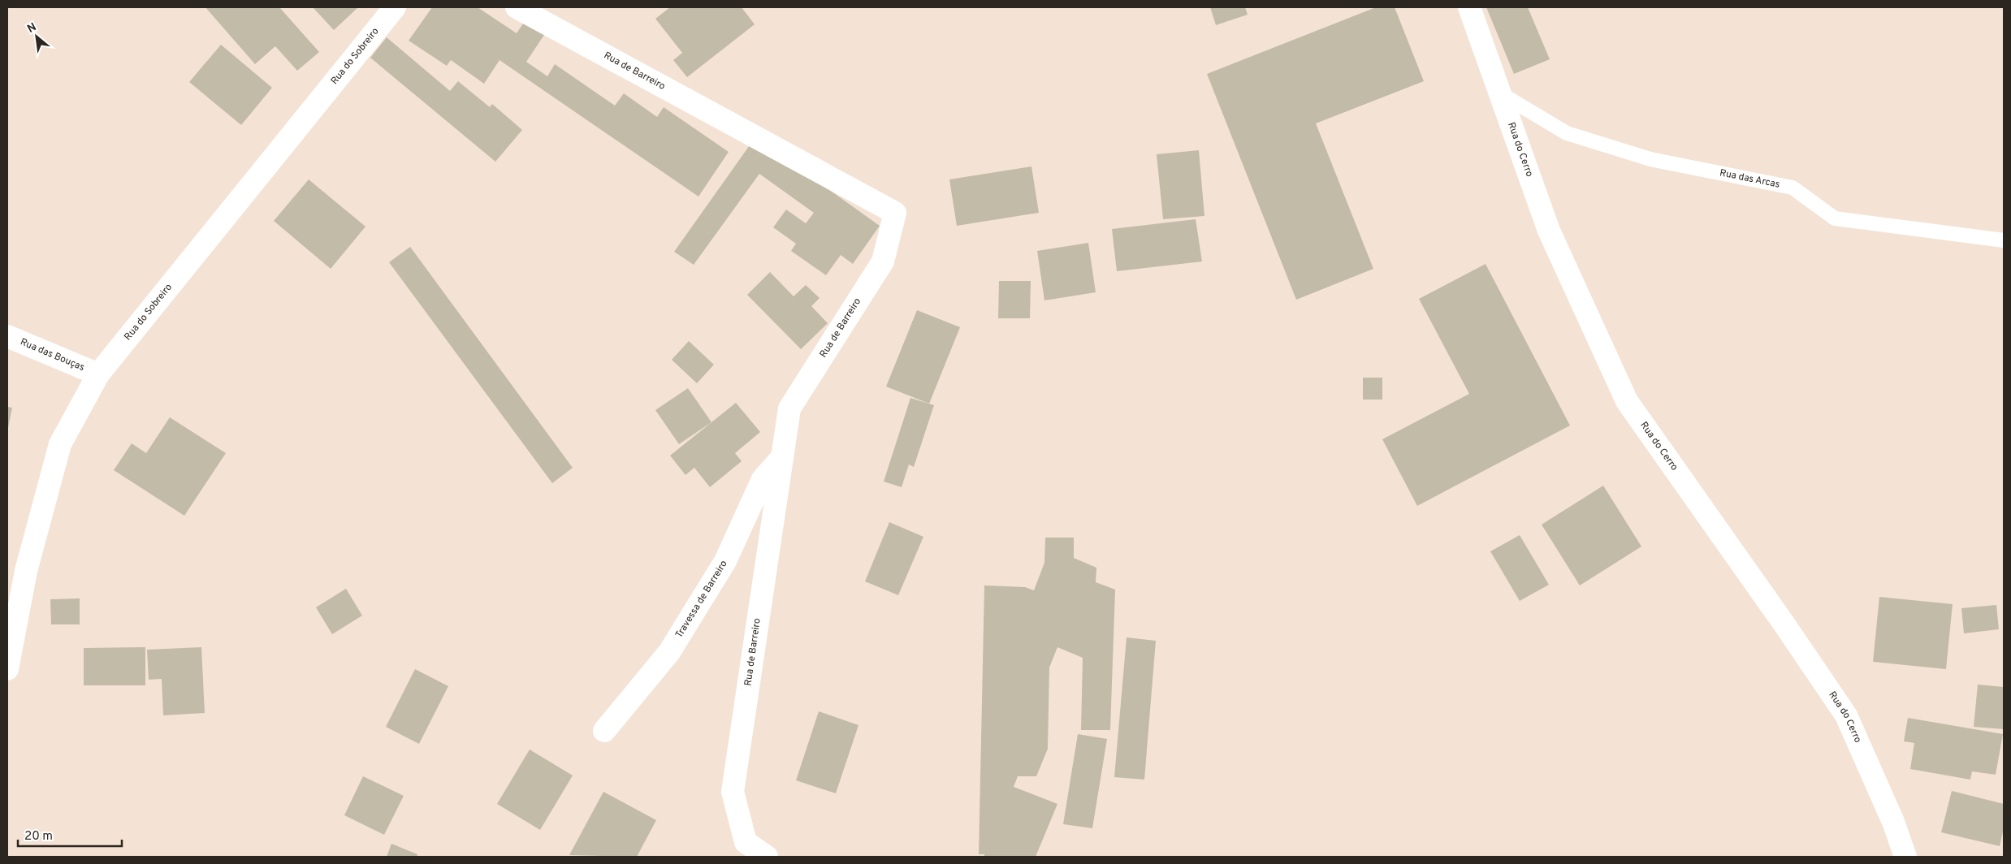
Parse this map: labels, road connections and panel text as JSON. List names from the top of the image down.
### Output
{
  "streets": {
    "street": [
      "Rua do Sobreiro",
      "Rua de Barreiro",
      "Rua do Cerro",
      "Rua das Bouças",
      "Travessa de Barreiro"
    ],
    "lane": ["Rua das Arcas"]
  },
  "crossings": [
    ["Rua do Sobreiro", "Rua das Bouças"],
    ["Rua de Barreiro", "Travessa de Barreiro"],
    ["Rua do Cerro", "Rua das Arcas"]
  ],
  "scale_bar": "20 m",
  "north": "top left"
}
